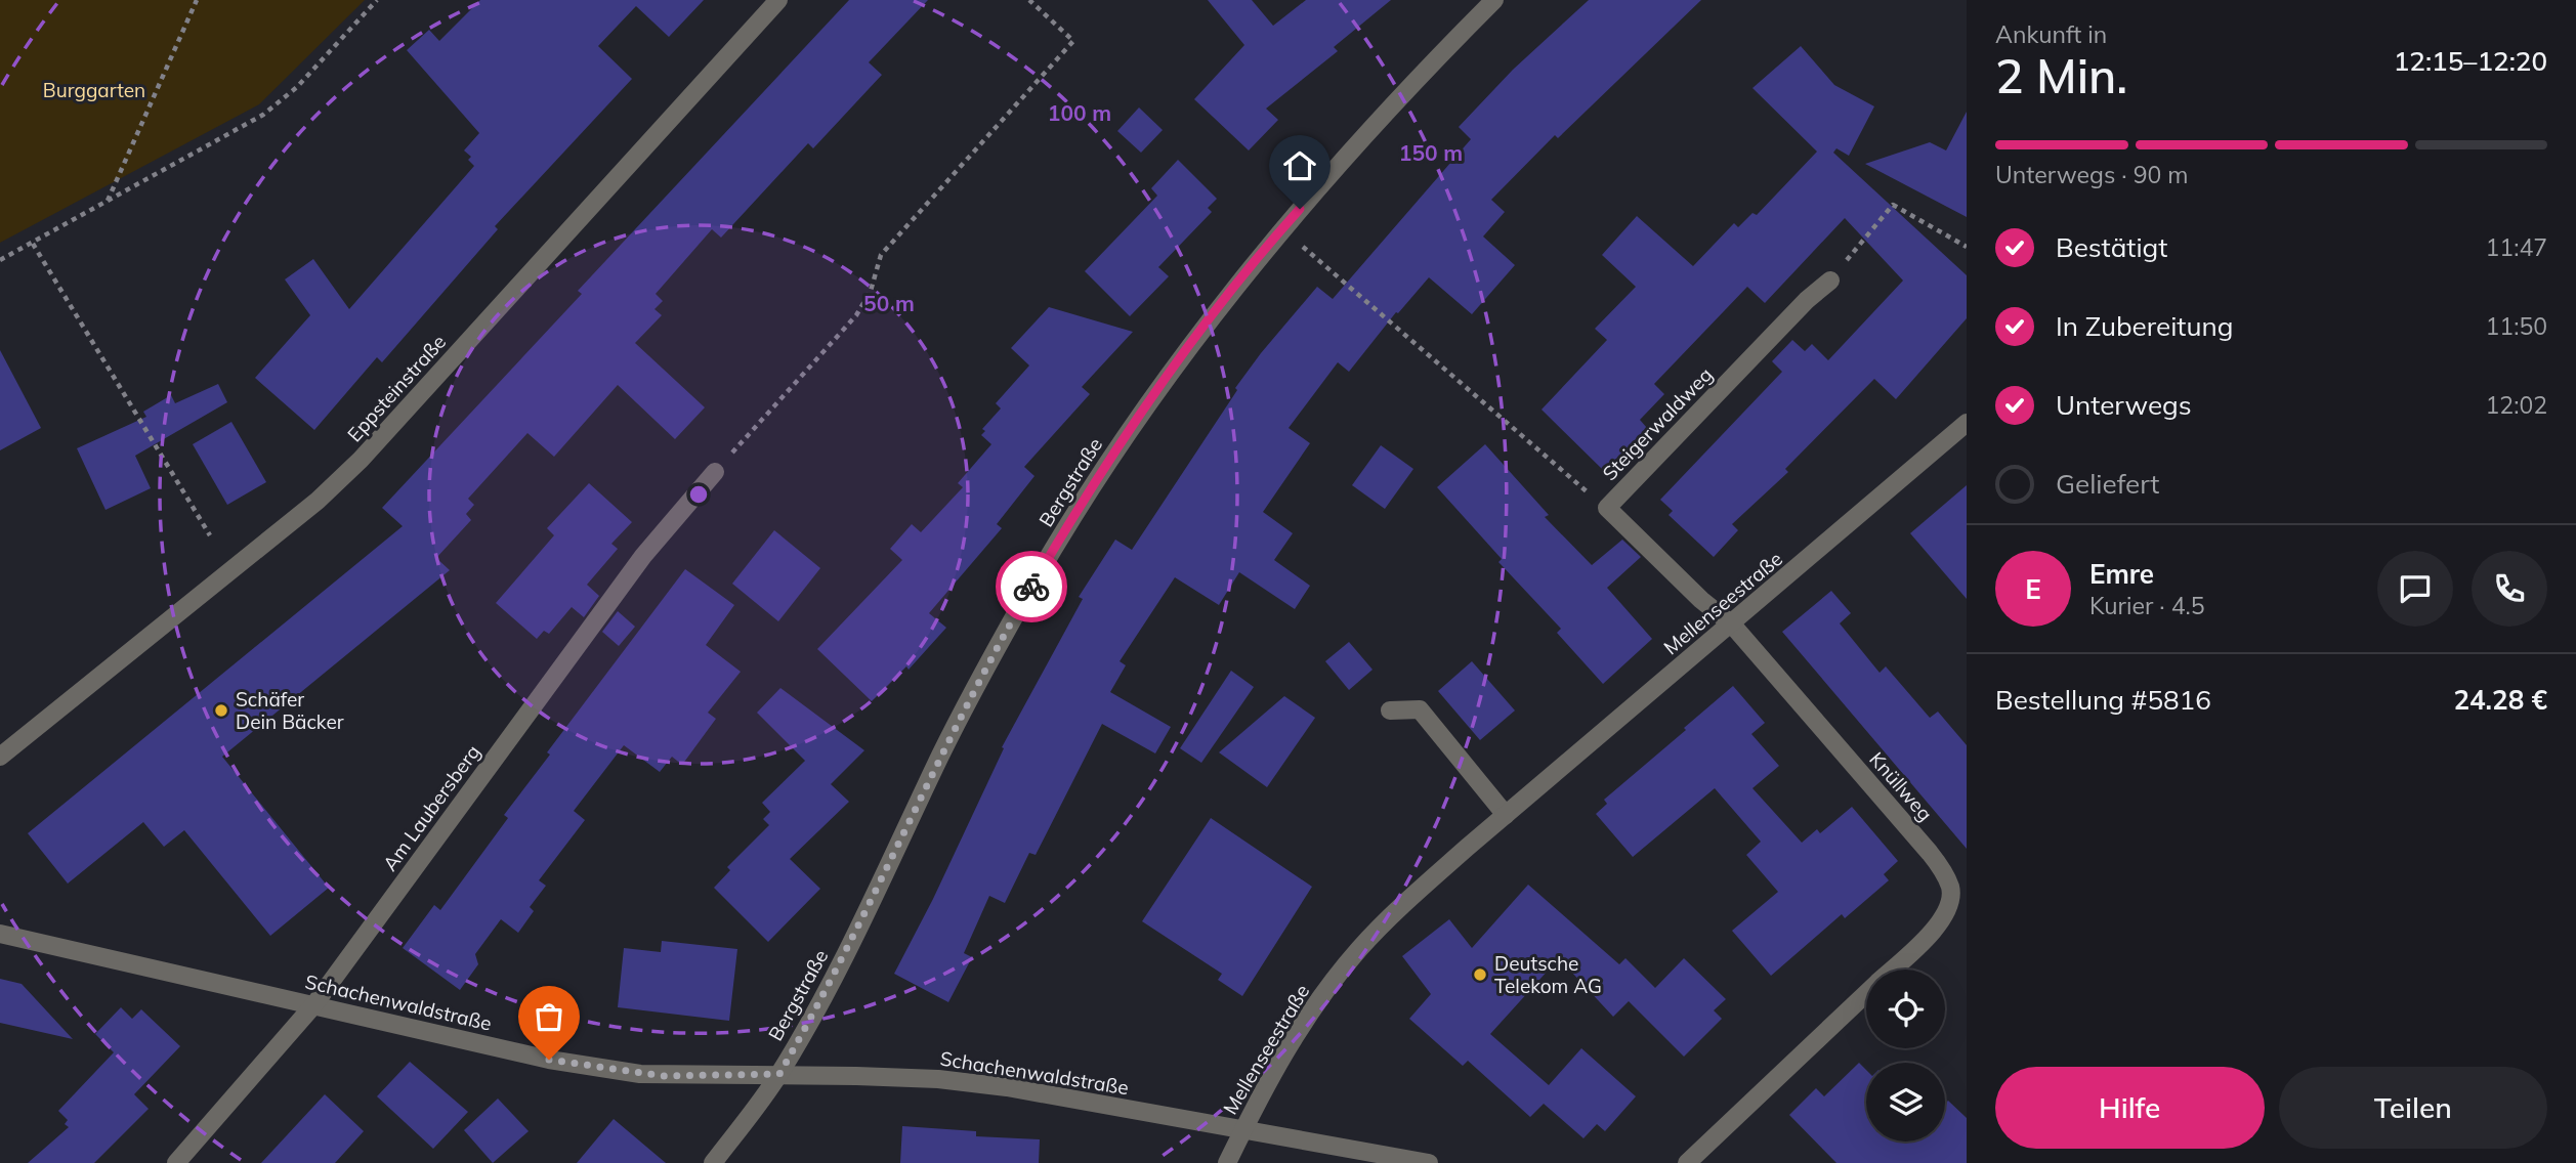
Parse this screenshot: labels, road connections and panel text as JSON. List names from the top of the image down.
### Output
{
  "streets": {
    "street": [
      "Eppsteinstraße",
      "Steigerwaldweg",
      "Bergstraße",
      "Mellenseestraße",
      "Knüllweg",
      "Am Laubersberg",
      "Schachenwaldstraße"
    ]
  },
  "crossings": [
    ["Steigerwaldweg", "Mellenseestraße"],
    ["Steigerwaldweg", "Knüllweg"],
    ["Bergstraße", "Schachenwaldstraße"],
    ["Mellenseestraße", "Knüllweg"],
    ["Mellenseestraße", "Schachenwaldstraße"],
    ["Am Laubersberg", "Schachenwaldstraße"]
  ],
  "parks": ["Burggarten"],
  "places": ["Schäfer Dein Bäcker", "Deutsche Telekom AG"],
  "page": {
    "heading": ["2 Min.", "Ankunft in", "12:15–12:20"],
    "panel": [
      "Emre",
      "Kurier · 4.5",
      "Bestellung #5816",
      "24.28 €"
    ],
    "bar": "Unterwegs · 90 m",
    "list": [
      ["Bestätigt", "11:47"],
      ["In Zubereitung", "11:50"],
      ["Unterwegs", "12:02"],
      "Geliefert"
    ],
    "round": "E",
    "buttons": ["Hilfe", "Teilen"]
  },
  "rings": ["100 m", "150 m", "50 m"]
}
